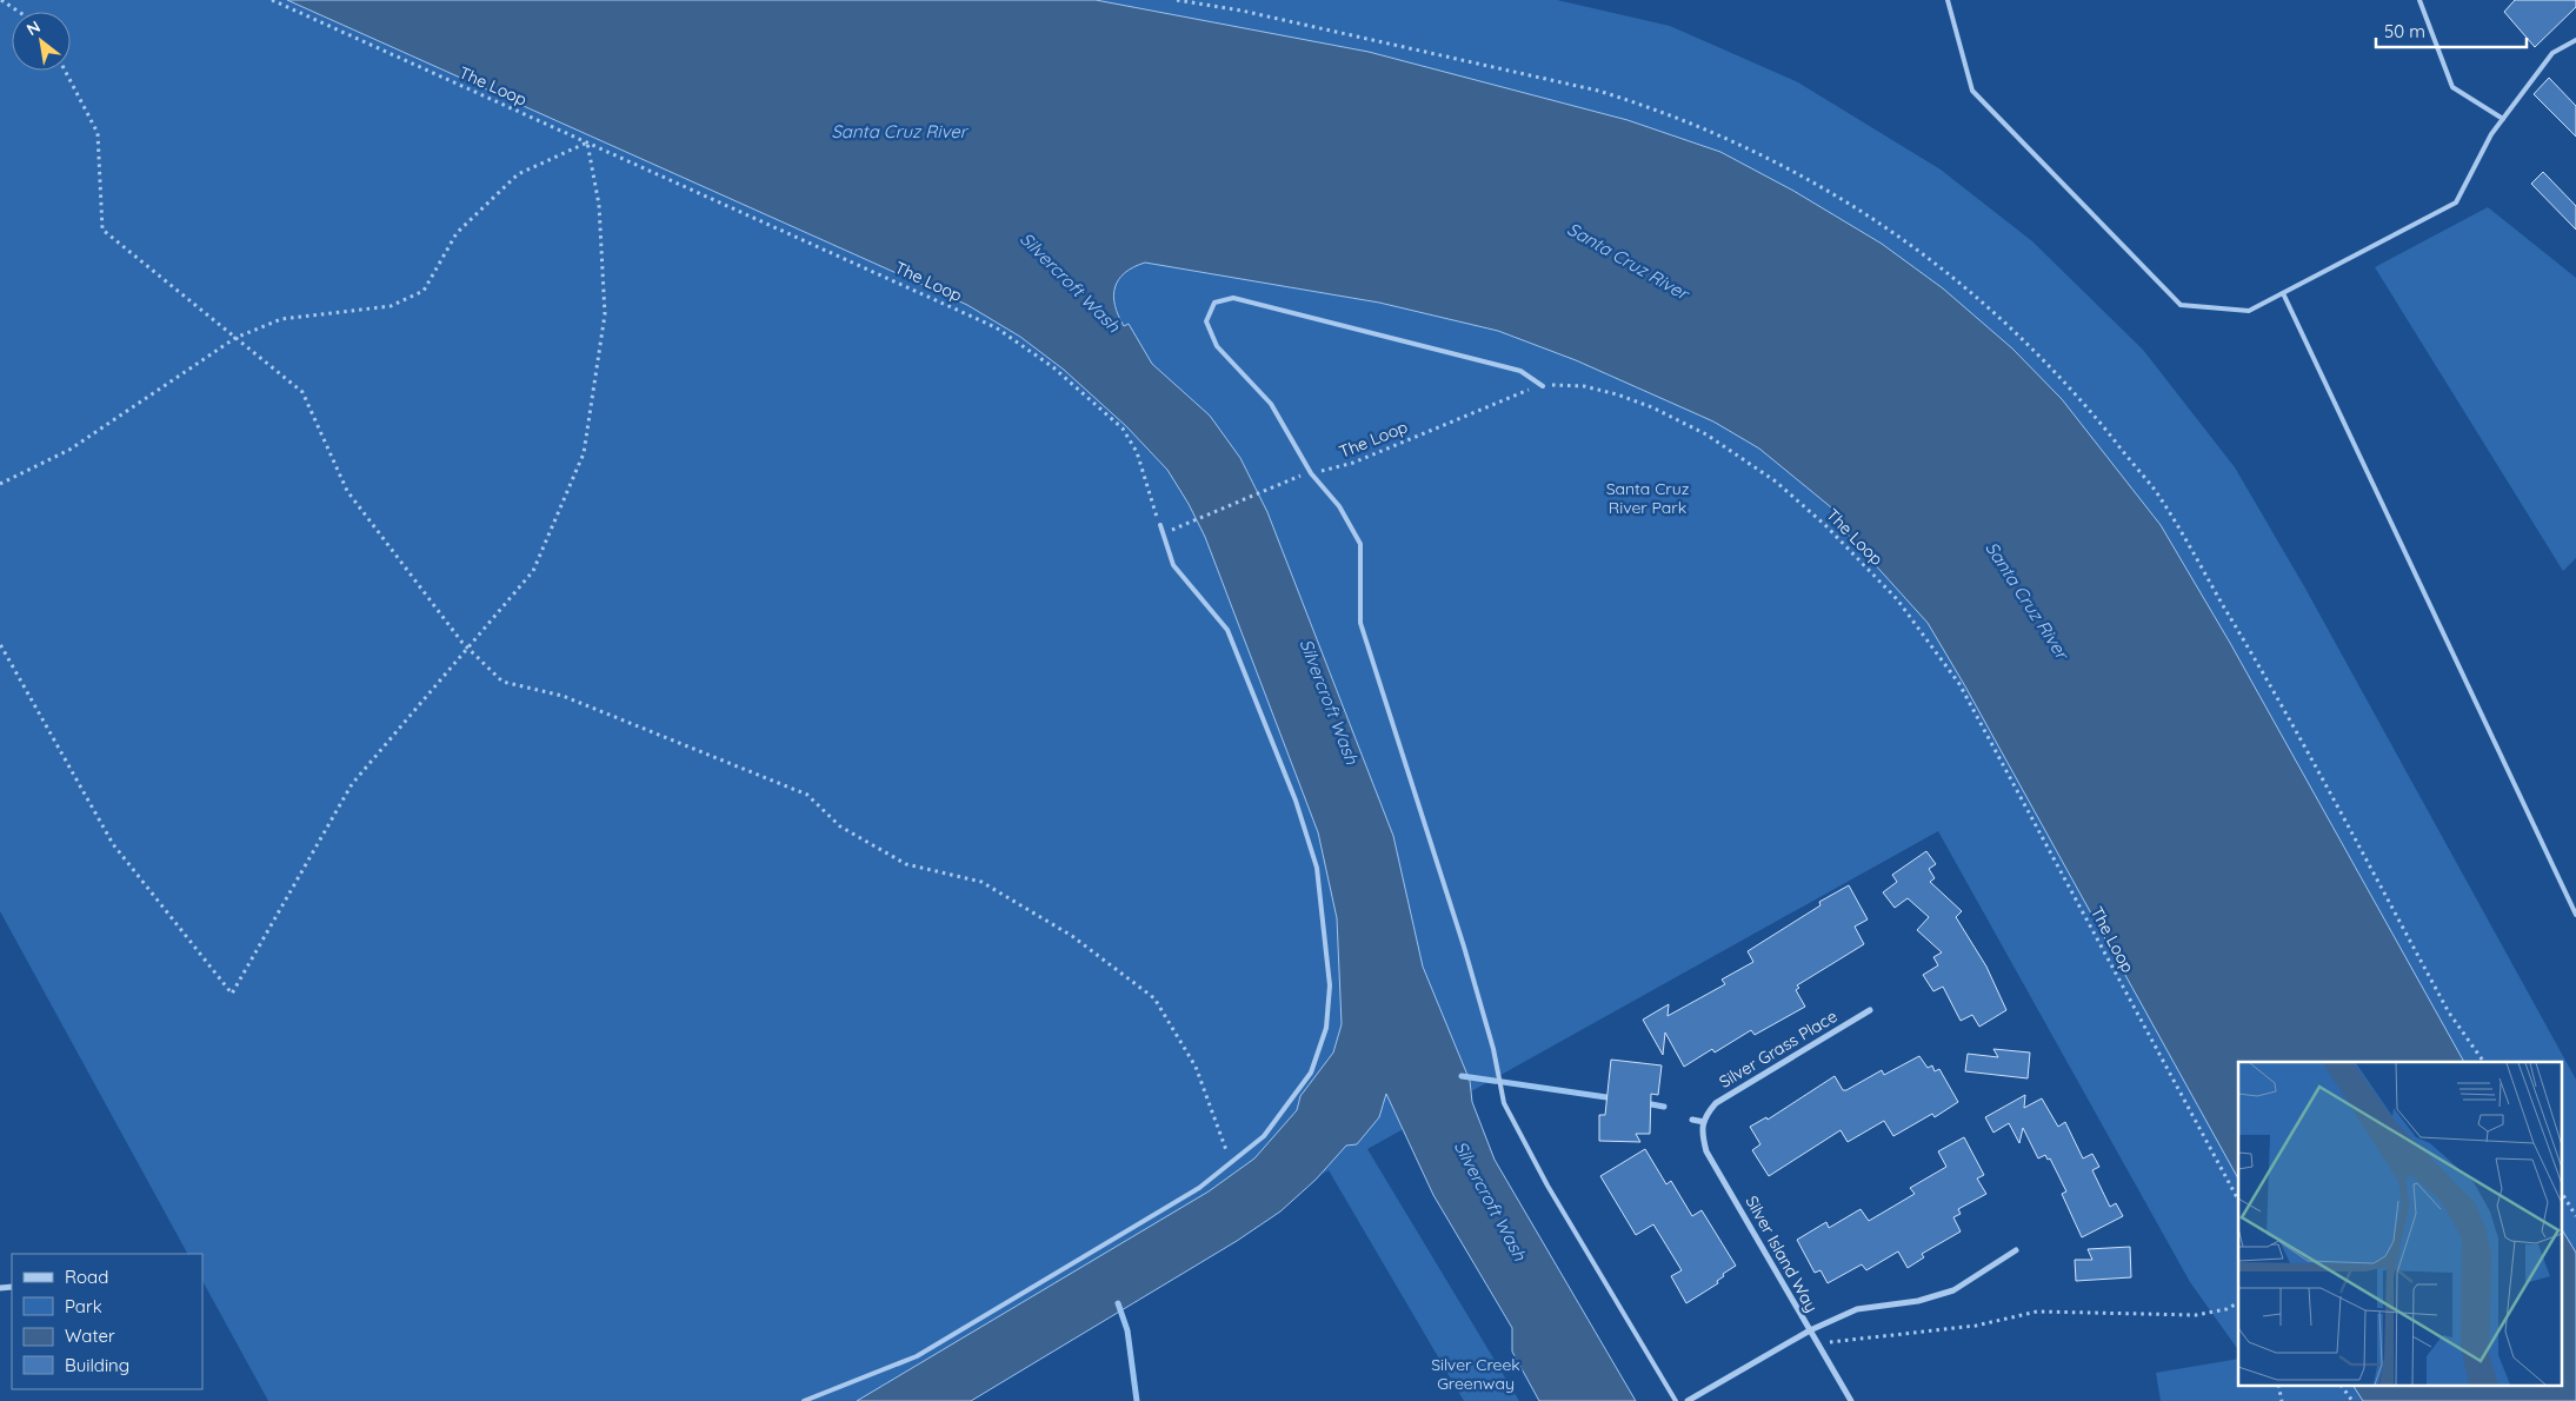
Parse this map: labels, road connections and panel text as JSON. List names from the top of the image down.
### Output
{
  "streets": {
    "street": ["Silver Grass Place", "Silver Island Way"],
    "path": ["The Loop"]
  },
  "crossings": [
    ["Silver Grass Place", "Silver Island Way"]
  ],
  "water": ["Santa Cruz River", "Silvercroft Wash"],
  "parks": ["Santa Cruz River Park", "Silver Creek Greenway"],
  "legend": [
    "Road",
    "Park",
    "Water",
    "Building"
  ],
  "scale_bar": "50 m",
  "north": "top left"
}
